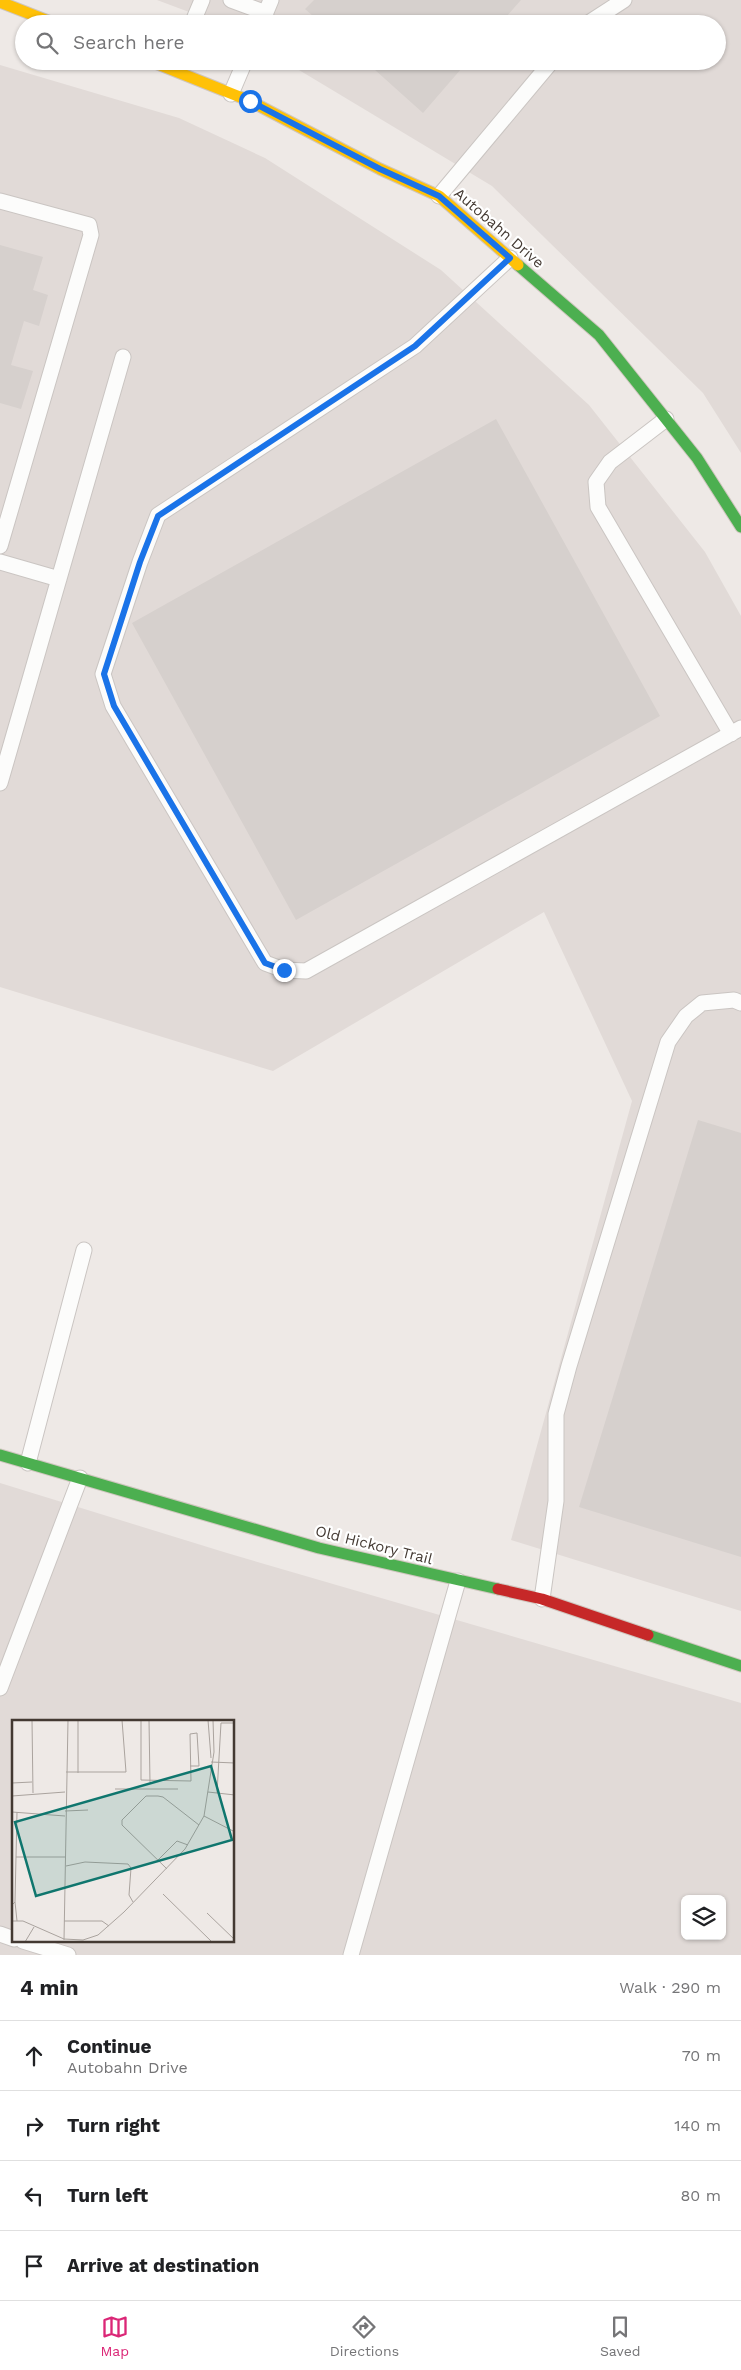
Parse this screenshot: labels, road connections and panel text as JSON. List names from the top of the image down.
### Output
{
  "streets": {
    "street": ["Autobahn Drive", "Old Hickory Trail"]
  },
  "page": {
    "search": "Search here",
    "heading": ["4 min", "Walk · 290 m"],
    "list": [
      ["Continue", "Autobahn Drive", "70 m"],
      ["Turn right", "140 m"],
      ["Turn left", "80 m"],
      "Arrive at destination"
    ],
    "nav": ["Map", "Directions", "Saved"]
  }
}
